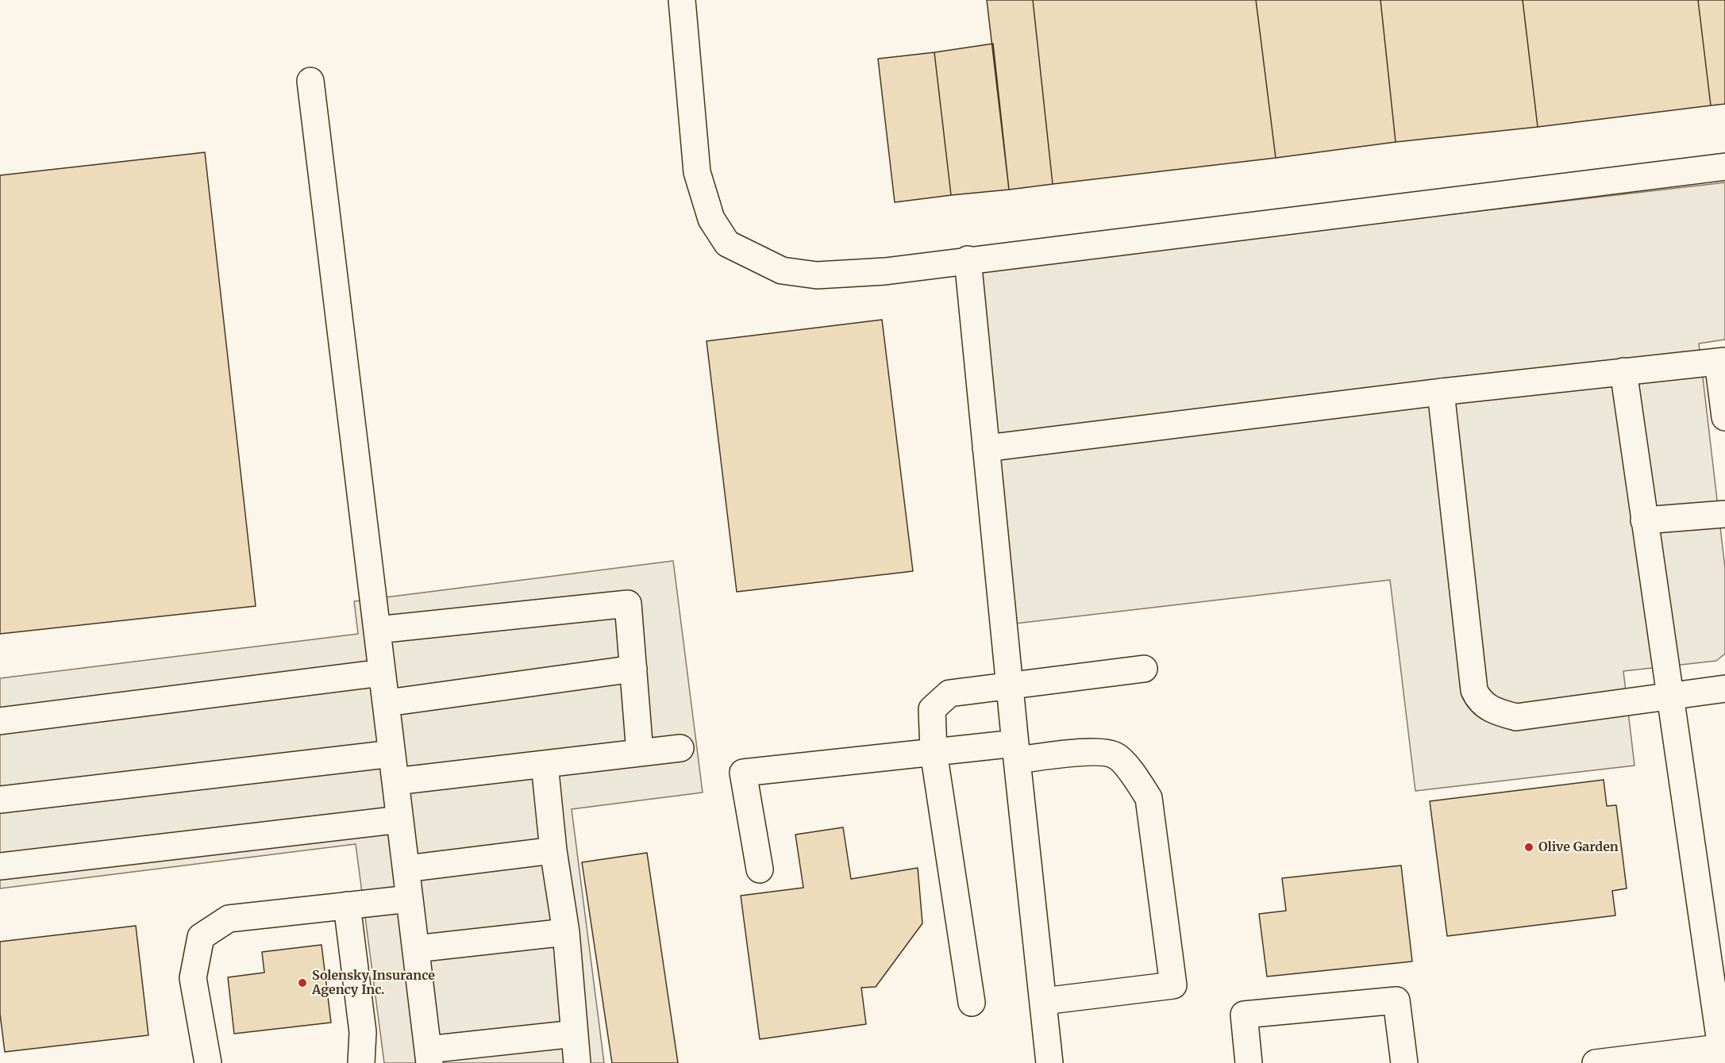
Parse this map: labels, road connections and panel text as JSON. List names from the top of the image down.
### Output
{
  "places": ["Olive Garden", "Solensky Insurance Agency Inc."]
}
